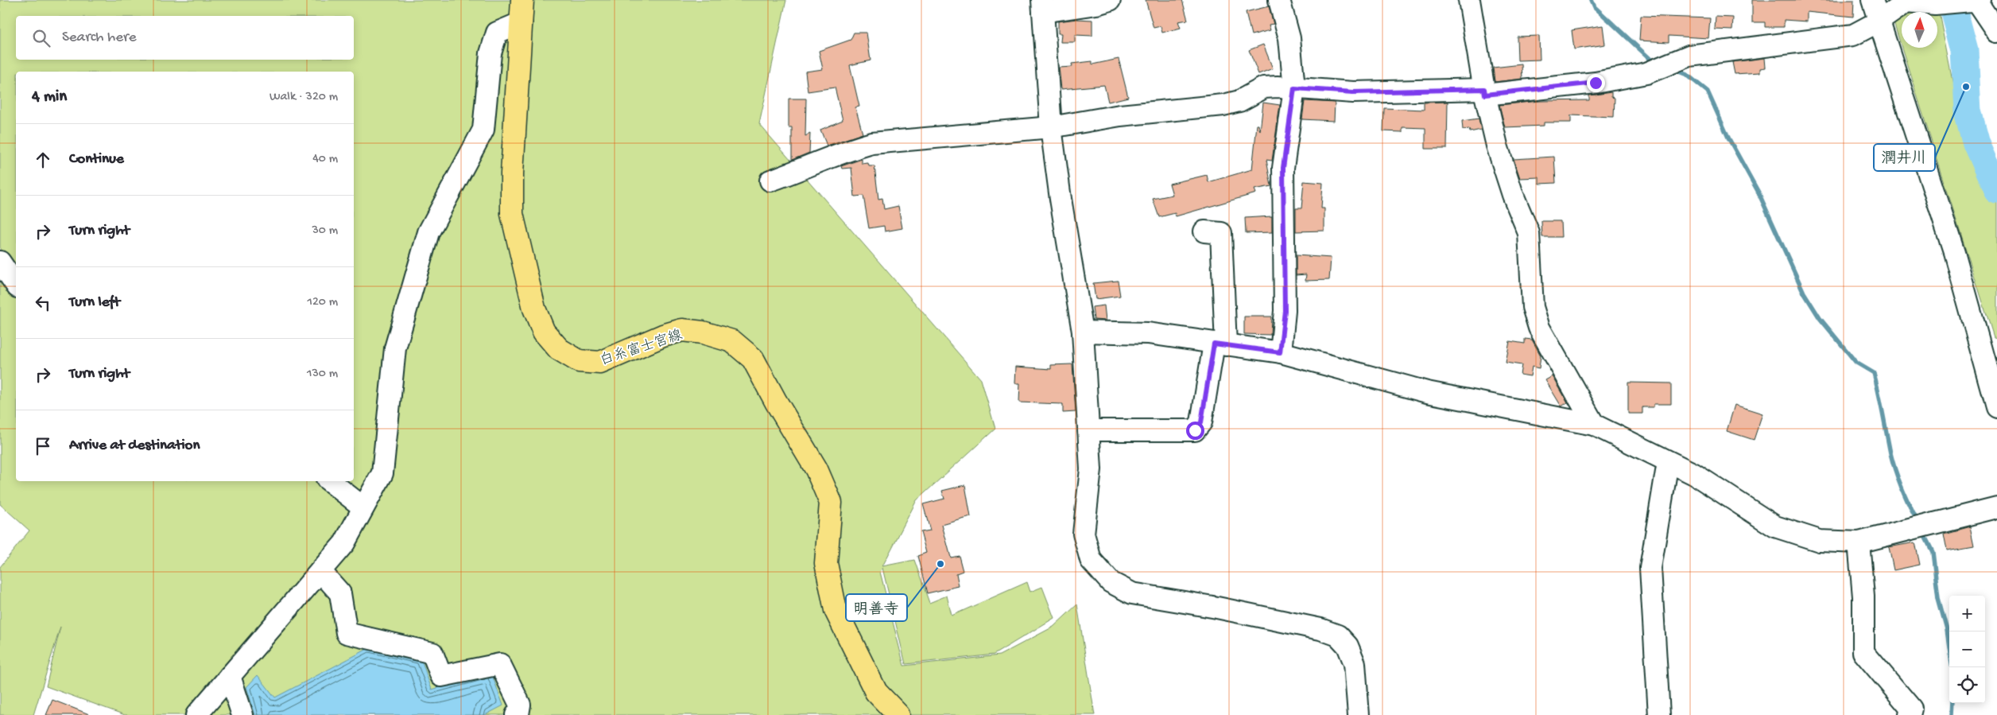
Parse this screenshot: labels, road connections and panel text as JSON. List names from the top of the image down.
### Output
{
  "streets": {
    "main road": ["白糸富士宮線"]
  },
  "places": ["潤井川", "明善寺"],
  "north": "top",
  "page": {
    "search": "Search here",
    "heading": ["4 min", "Walk · 320 m"],
    "list": [
      ["Continue", "40 m"],
      ["Turn right", "30 m"],
      ["Turn left", "120 m"],
      ["Turn right", "130 m"],
      "Arrive at destination"
    ],
    "map_buttons": ["+", "−"]
  }
}
